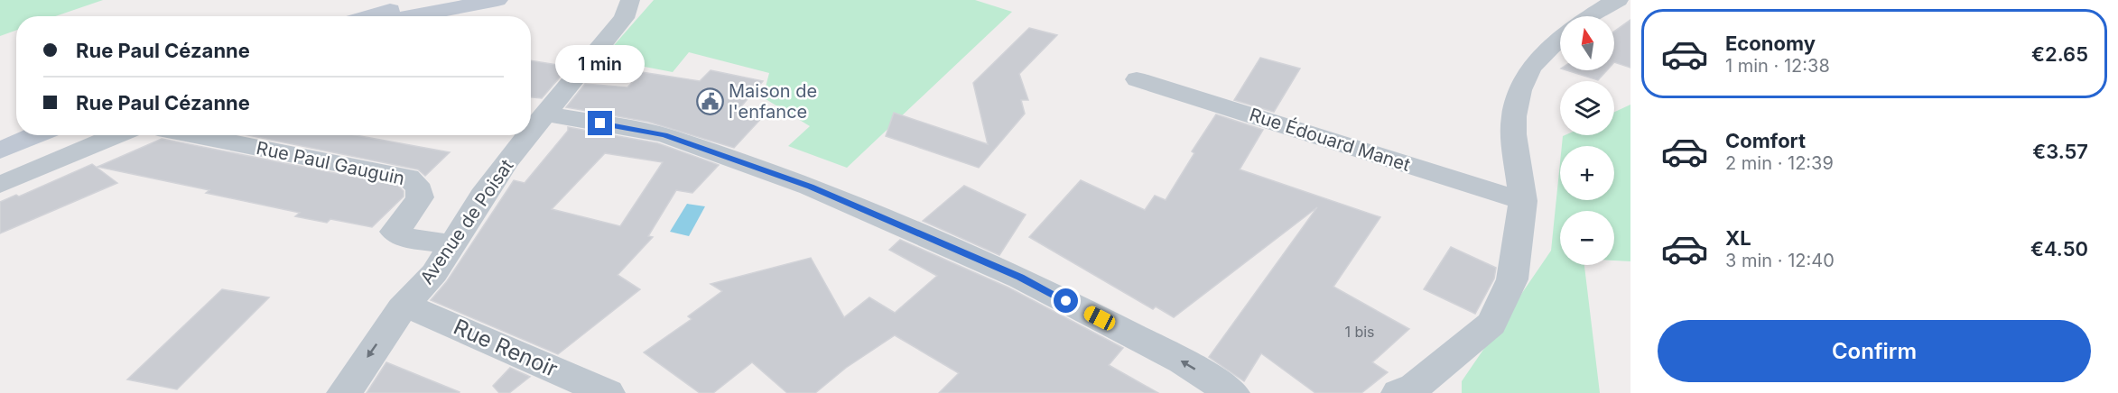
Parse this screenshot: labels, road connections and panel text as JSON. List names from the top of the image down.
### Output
{
  "streets": {
    "street": [
      "Rue Édouard Manet",
      "Rue Paul Gauguin",
      "Avenue de Poisat",
      "Rue Renoir"
    ]
  },
  "crossings": [
    ["Rue Paul Gauguin", "Avenue de Poisat"],
    ["Avenue de Poisat", "Rue Renoir"]
  ],
  "places": {
    "public building": ["Maison de l'enfance"]
  },
  "house_numbers": ["1 bis"],
  "north": "top",
  "page": {
    "list": [
      {
        "name": "Economy",
        "note": "1 min · 12:38",
        "value": "€2.65"
      },
      {
        "name": "Comfort",
        "note": "2 min · 12:39",
        "value": "€3.57"
      },
      {
        "name": "XL",
        "note": "3 min · 12:40",
        "value": "€4.50"
      }
    ],
    "map_buttons": ["+", "−"],
    "banner": ["Rue Paul Cézanne", "Rue Paul Cézanne"],
    "bubble": "1 min",
    "buttons": "Confirm"
  }
}
